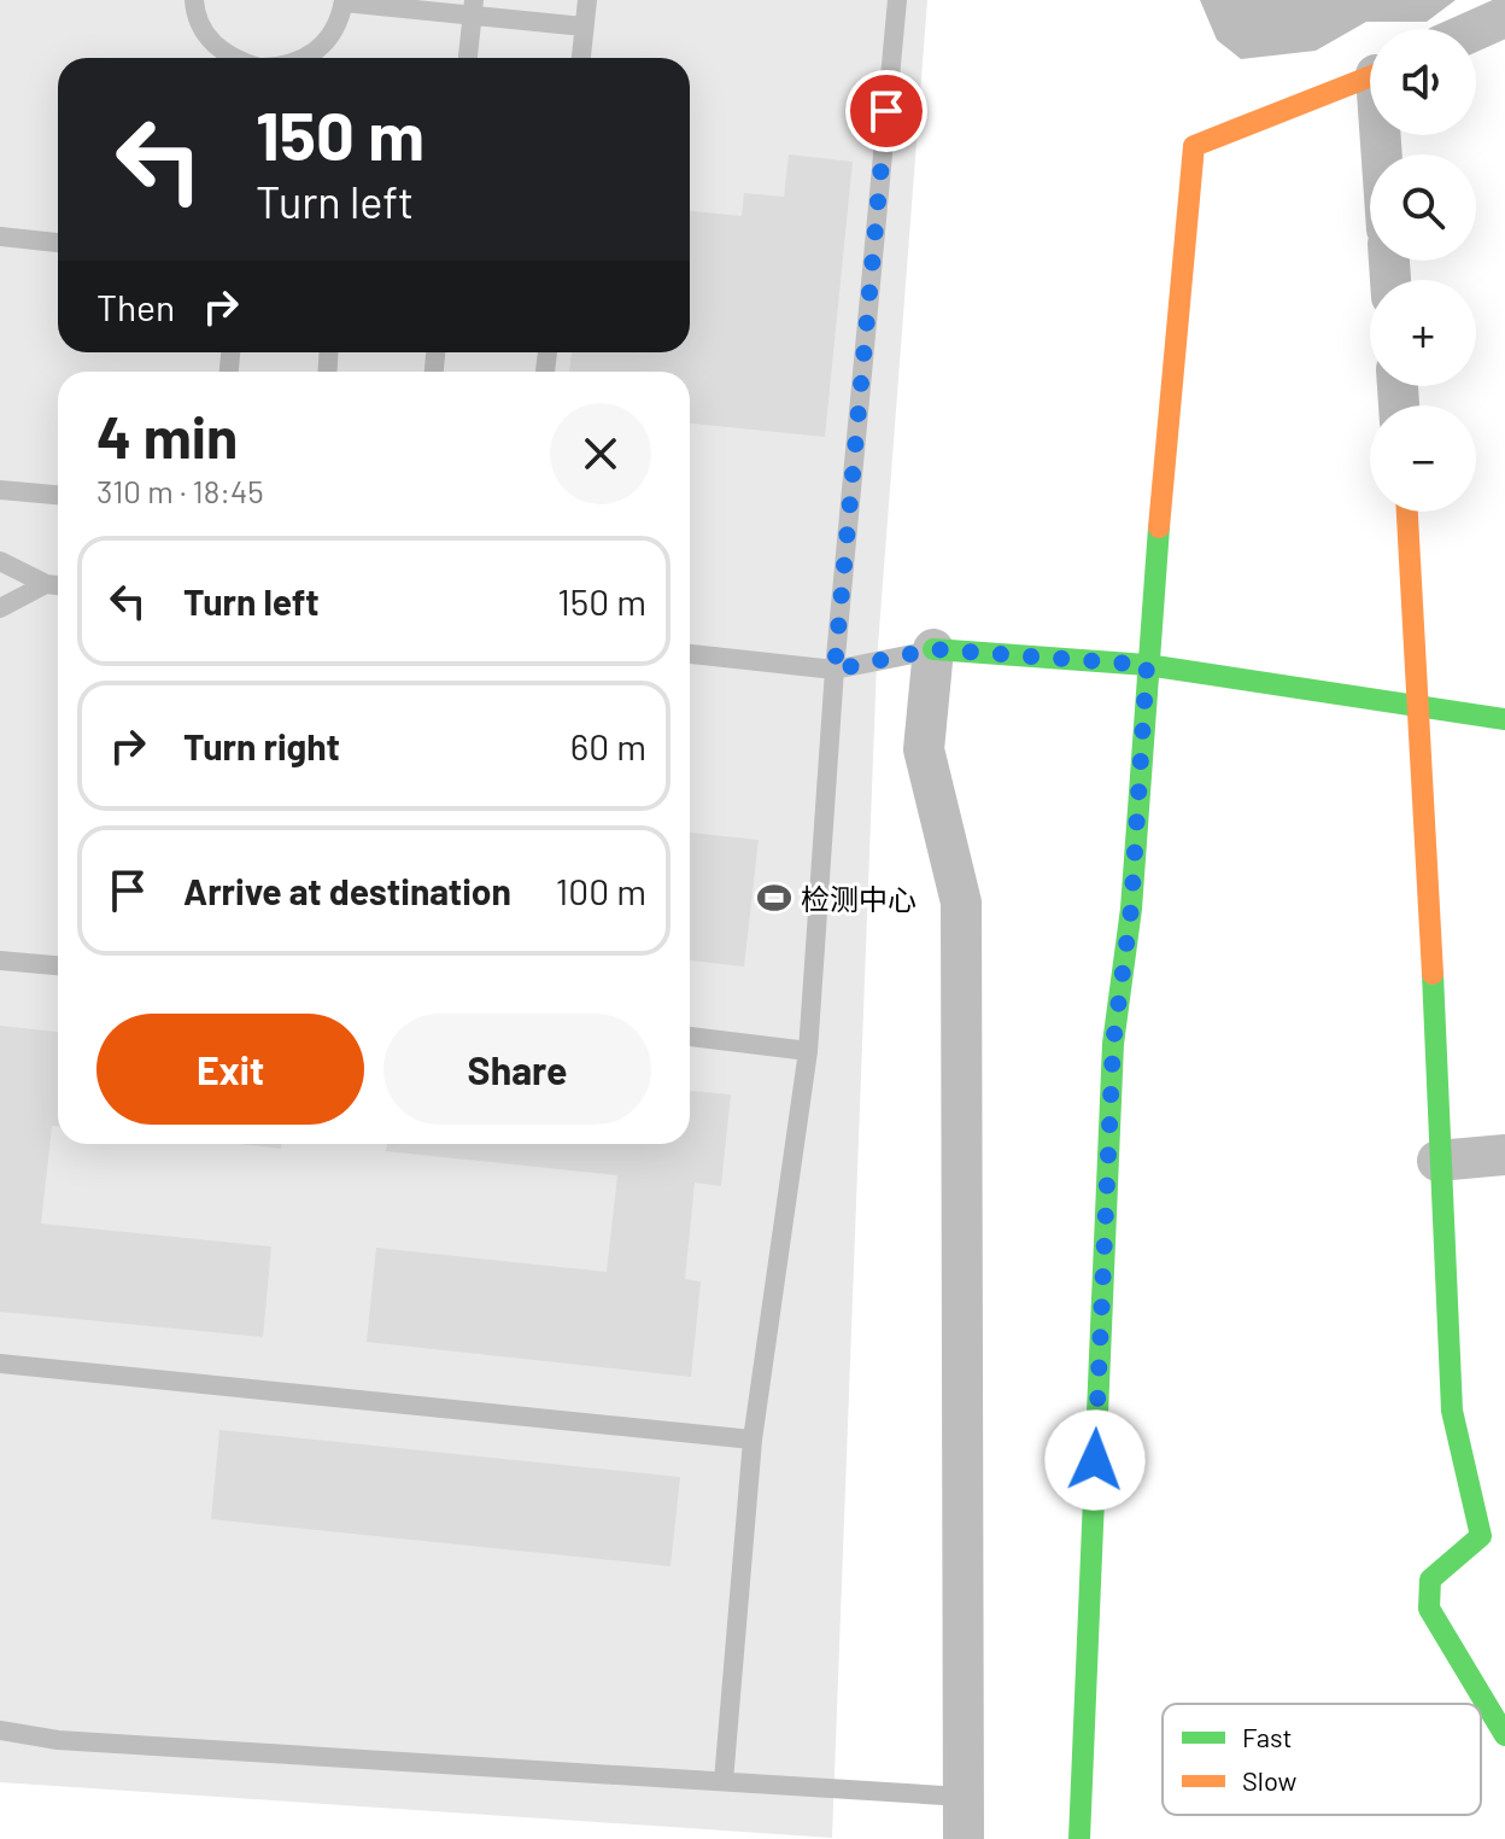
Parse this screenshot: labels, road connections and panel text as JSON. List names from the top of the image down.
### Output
{
  "places": {
    "sports": ["检测中心"]
  },
  "legend": ["Fast", "Slow"],
  "page": {
    "map_buttons": ["+", "−"],
    "turn": ["150 m", "Turn left"],
    "then": "Then",
    "heading": ["4 min", "310 m · 18:45"],
    "list": [
      {
        "name": "Turn left",
        "value": "150 m"
      },
      {
        "name": "Turn right",
        "value": "60 m"
      },
      {
        "name": "Arrive at destination",
        "value": "100 m"
      }
    ],
    "buttons": ["Exit", "Share"]
  }
}
